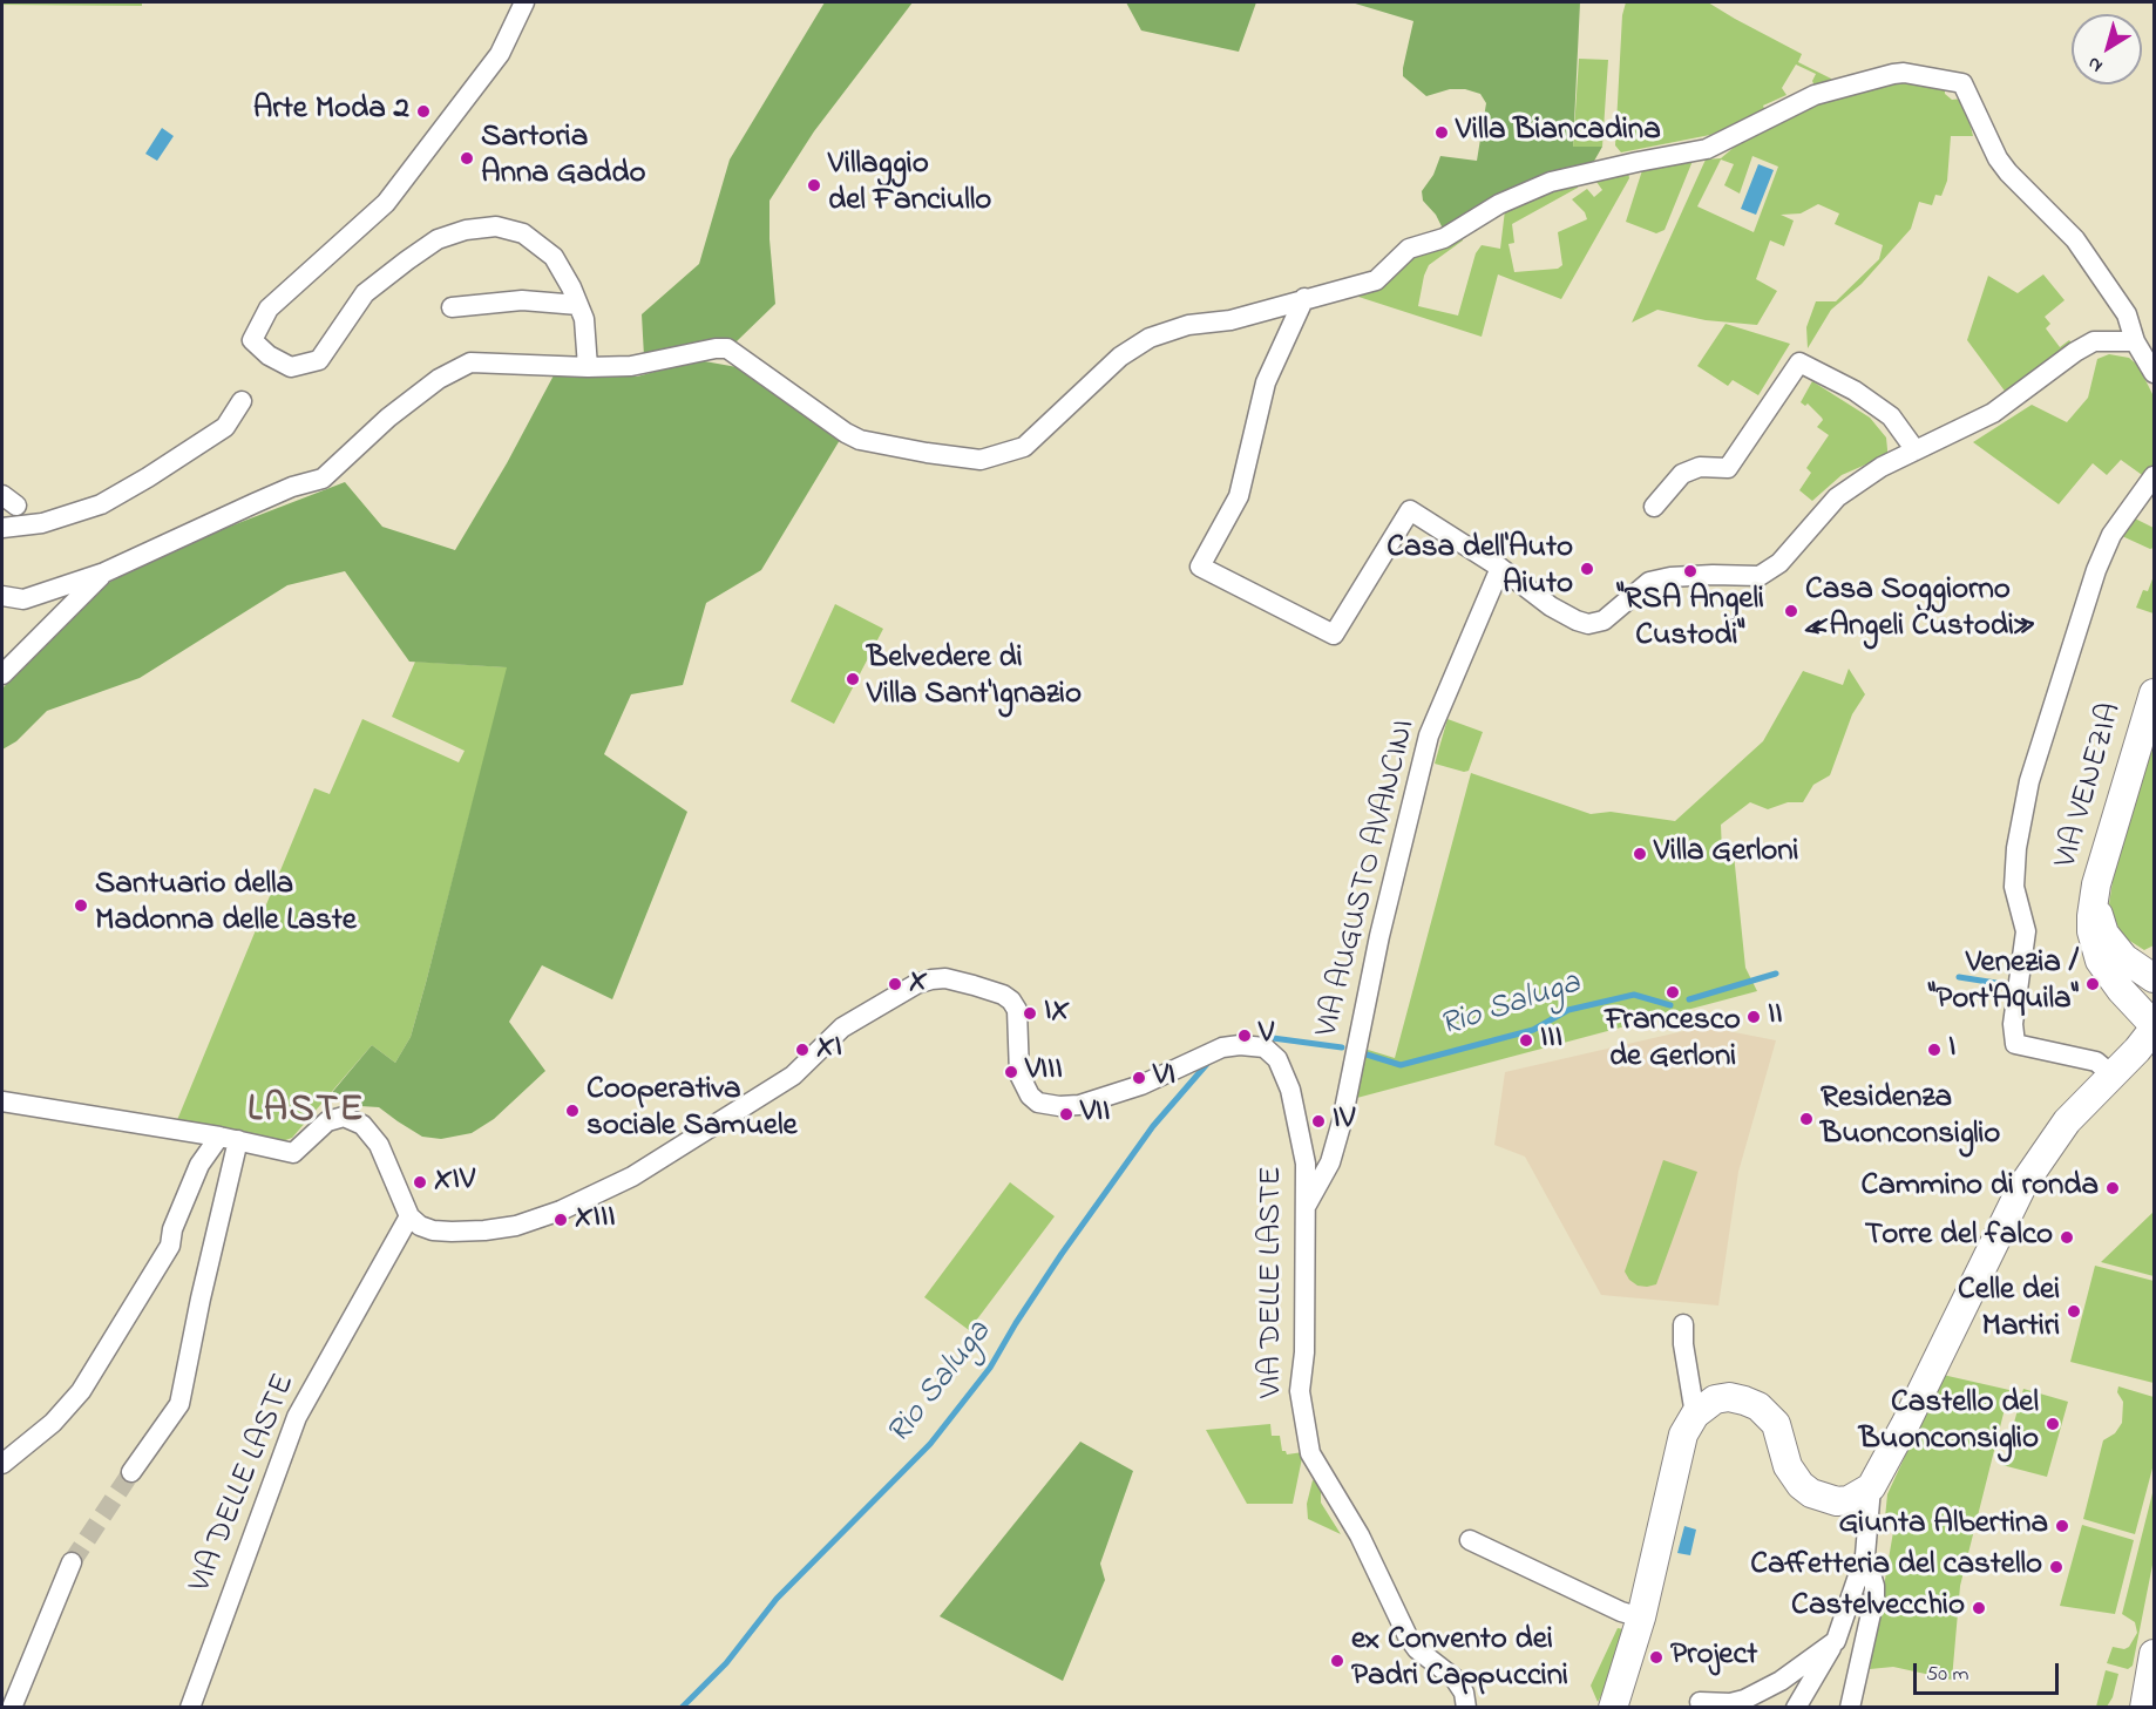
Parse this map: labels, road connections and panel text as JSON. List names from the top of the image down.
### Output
{
  "streets": {
    "street": ["VIA VENEZIA", "VIA AUGUSTO AVANCINI", "VIA DELLE LASTE"]
  },
  "crossings": [
    ["VIA AUGUSTO AVANCINI", "VIA DELLE LASTE"]
  ],
  "districts": ["LASTE"],
  "water": ["Rio Saluga"],
  "places": [
    "Arte Moda 2",
    "Villa Biancadina",
    "Sartoria Anna Gaddo",
    "Villaggio del Fanciullo",
    "Casa dell'Auto Aiuto",
    "\"RSA Angeli Custodi\"",
    "Casa Soggiorno «Angeli Custodi»",
    "Belvedere di Villa Sant'Ignazio",
    "Villa Gerloni",
    "Santuario della Madonna delle Laste",
    "X",
    "Venezia / \"Port'Aquila\"",
    "Francesco de Gerloni",
    "IX",
    "II",
    "V",
    "III",
    "XI",
    "I",
    "VIII",
    "VI",
    "Cooperativa sociale Samuele",
    "VII",
    "Residenza Buonconsiglio",
    "IV",
    "XIV",
    "Cammino di ronda",
    "XIII",
    "Torre del falco",
    "Celle dei Martiri",
    "Castello del Buonconsiglio",
    "Giunta Albertina",
    "Caffetteria del castello",
    "Castelvecchio",
    "Project",
    "ex Convento dei Padri Cappuccini"
  ],
  "scale_bar": "50 m",
  "north": "bottom left"
}
